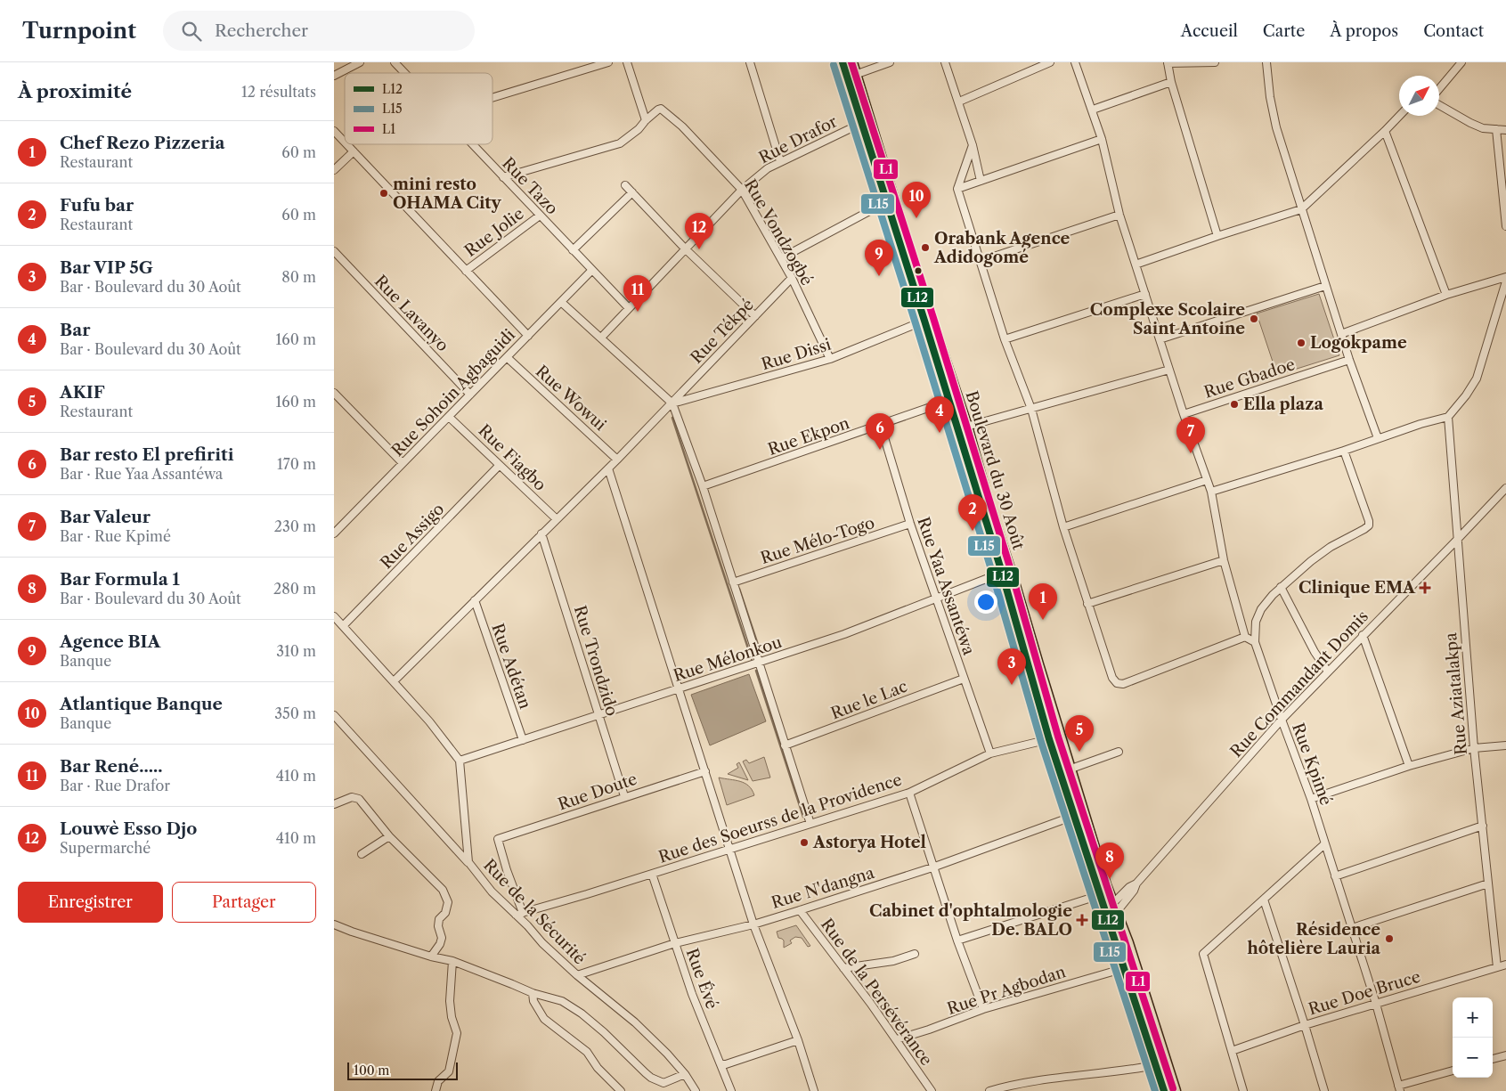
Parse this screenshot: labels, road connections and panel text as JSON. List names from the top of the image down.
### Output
{
  "streets": {
    "highway": ["Boulevard du 30 Août"],
    "street": [
      "Rue Drafor",
      "Rue Tazo",
      "Rue Jolie",
      "Rue Vondzogbé",
      "Rue Lavanyo",
      "Rue Tékpé",
      "Rue Dissi",
      "Rue Gbadoe",
      "Rue Sohoin Agbaguidi",
      "Rue Wowui",
      "Rue Ekpon",
      "Rue Fiagbo",
      "Rue Assigo",
      "Rue Mélo-Togo",
      "Rue Yaa Assantéwa",
      "Rue Mélonkou",
      "Rue Trondzido",
      "Rue Adétan",
      "Rue Commandant Domis",
      "Rue Aziatalakpa",
      "Rue le Lac",
      "Rue Kpimé",
      "Rue Doute",
      "Rue des Soeurss de la Providence",
      "Rue N'dangna",
      "Rue de la Sécurité",
      "Rue Évé",
      "Rue Pr Agbodan",
      "Rue de la Persévérance",
      "Rue Doe Bruce"
    ]
  },
  "crossings": [
    ["Rue Drafor", "Rue Tazo"],
    ["Rue Drafor", "Rue Vondzogbé"],
    ["Rue Drafor", "Boulevard du 30 Août"],
    ["Rue Tazo", "Rue Jolie"],
    ["Rue Tazo", "Rue Sohoin Agbaguidi"],
    ["Rue Vondzogbé", "Rue Tékpé"],
    ["Rue Vondzogbé", "Rue Dissi"],
    ["Rue Lavanyo", "Rue Sohoin Agbaguidi"],
    ["Rue Tékpé", "Rue Dissi"],
    ["Rue Tékpé", "Rue Wowui"],
    ["Rue Tékpé", "Rue Fiagbo"],
    ["Rue Tékpé", "Rue Trondzido"],
    ["Rue Tékpé", "Rue Adétan"],
    ["Rue Dissi", "Boulevard du 30 Août"],
    ["Rue Sohoin Agbaguidi", "Rue Wowui"],
    ["Rue Sohoin Agbaguidi", "Rue Fiagbo"],
    ["Rue Ekpon", "Boulevard du 30 Août"],
    ["Rue Ekpon", "Rue Yaa Assantéwa"],
    ["Rue Fiagbo", "Rue Assigo"],
    ["Boulevard du 30 Août", "Rue Mélonkou"],
    ["Boulevard du 30 Août", "Rue Commandant Domis"],
    ["Boulevard du 30 Août", "Rue des Soeurss de la Providence"],
    ["Boulevard du 30 Août", "Rue N'dangna"],
    ["Boulevard du 30 Août", "Rue Pr Agbodan"],
    ["Rue Mélo-Togo", "Rue Yaa Assantéwa"],
    ["Rue Yaa Assantéwa", "Rue Mélonkou"],
    ["Rue Yaa Assantéwa", "Rue le Lac"],
    ["Rue Yaa Assantéwa", "Rue des Soeurss de la Providence"],
    ["Rue Mélonkou", "Rue Trondzido"],
    ["Rue Mélonkou", "Rue Adétan"],
    ["Rue Mélonkou", "Rue de la Sécurité"],
    ["Rue Trondzido", "Rue Doute"],
    ["Rue Commandant Domis", "Rue Aziatalakpa"],
    ["Rue Commandant Domis", "Rue Kpimé"],
    ["Rue Aziatalakpa", "Rue Doe Bruce"],
    ["Rue Kpimé", "Rue Doe Bruce"],
    ["Rue Doute", "Rue des Soeurss de la Providence"],
    ["Rue Doute", "Rue de la Sécurité"],
    ["Rue des Soeurss de la Providence", "Rue de la Sécurité"],
    ["Rue des Soeurss de la Providence", "Rue Évé"],
    ["Rue N'dangna", "Rue de la Sécurité"],
    ["Rue N'dangna", "Rue Évé"],
    ["Rue N'dangna", "Rue de la Persévérance"],
    ["Rue Pr Agbodan", "Rue de la Persévérance"]
  ],
  "places": {
    "other": [
      "mini resto OHAMA City",
      "Orabank Agence Adidogomé",
      "Complexe Scolaire Saint Antoine",
      "Logokpame",
      "Ella plaza",
      "Astorya Hotel",
      "Résidence hôtelière Lauria"
    ],
    "health": ["Clinique EMA", "Cabinet d'ophtalmologie De. BALO"]
  },
  "lines": ["transit line L12", "transit line L1", "transit line L15"],
  "legend": ["L12", "L15", "L1"],
  "scale_bar": "100 m",
  "north": "top right",
  "page": {
    "header": "Turnpoint",
    "search": "Rechercher",
    "nav": [
      "Accueil",
      "Carte",
      "À propos",
      "Contact"
    ],
    "heading": ["À proximité", "12 résultats"],
    "list": [
      {
        "mark": "1",
        "name": "Chef Rezo Pizzeria",
        "note": "Restaurant",
        "value": "60 m"
      },
      {
        "mark": "2",
        "name": "Fufu bar",
        "note": "Restaurant",
        "value": "60 m"
      },
      {
        "mark": "3",
        "name": "Bar VIP 5G",
        "note": "Bar · Boulevard du 30 Août",
        "value": "80 m"
      },
      {
        "mark": "4",
        "name": "Bar",
        "note": "Bar · Boulevard du 30 Août",
        "value": "160 m"
      },
      {
        "mark": "5",
        "name": "AKIF",
        "note": "Restaurant",
        "value": "160 m"
      },
      {
        "mark": "6",
        "name": "Bar resto El prefiriti",
        "note": "Bar · Rue Yaa Assantéwa",
        "value": "170 m"
      },
      {
        "mark": "7",
        "name": "Bar Valeur",
        "note": "Bar · Rue Kpimé",
        "value": "230 m"
      },
      {
        "mark": "8",
        "name": "Bar Formula 1",
        "note": "Bar · Boulevard du 30 Août",
        "value": "280 m"
      },
      {
        "mark": "9",
        "name": "Agence BIA",
        "note": "Banque",
        "value": "310 m"
      },
      {
        "mark": "10",
        "name": "Atlantique Banque",
        "note": "Banque",
        "value": "350 m"
      },
      {
        "mark": "11",
        "name": "Bar René.....",
        "note": "Bar · Rue Drafor",
        "value": "410 m"
      },
      {
        "mark": "12",
        "name": "Louwè Esso Djo",
        "note": "Supermarché",
        "value": "410 m"
      }
    ],
    "pins": [
      "10",
      "12",
      "9",
      "11",
      "4",
      "6",
      "7",
      "2",
      "1",
      "3",
      "5",
      "8"
    ],
    "buttons": ["Enregistrer", "Partager"],
    "map_buttons": ["+", "−"],
    "scale": "100 m"
  }
}
